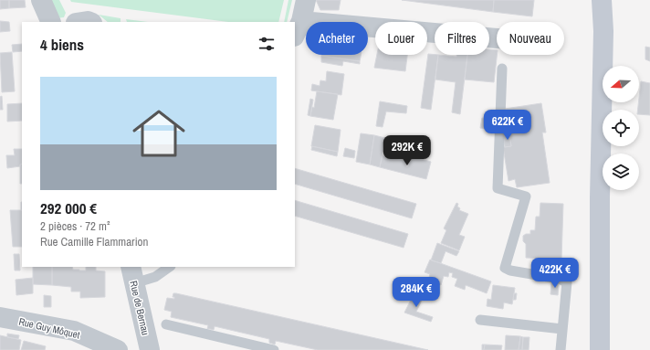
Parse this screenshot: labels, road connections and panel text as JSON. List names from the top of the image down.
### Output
{
  "streets": {
    "street": ["Rue de Bernau", "Rue Guy Môquet"]
  },
  "north": "left",
  "page": {
    "chip": [
      "Acheter",
      "Louer",
      "Filtres",
      "Nouveau"
    ],
    "heading": "4 biens",
    "list": [
      {
        "name": "292 000 €",
        "note": "2 pièces · 72 m² · Rue Camille Flammarion"
      }
    ],
    "price": [
      "622K €",
      "292K €",
      "422K €",
      "284K €"
    ]
  }
}
